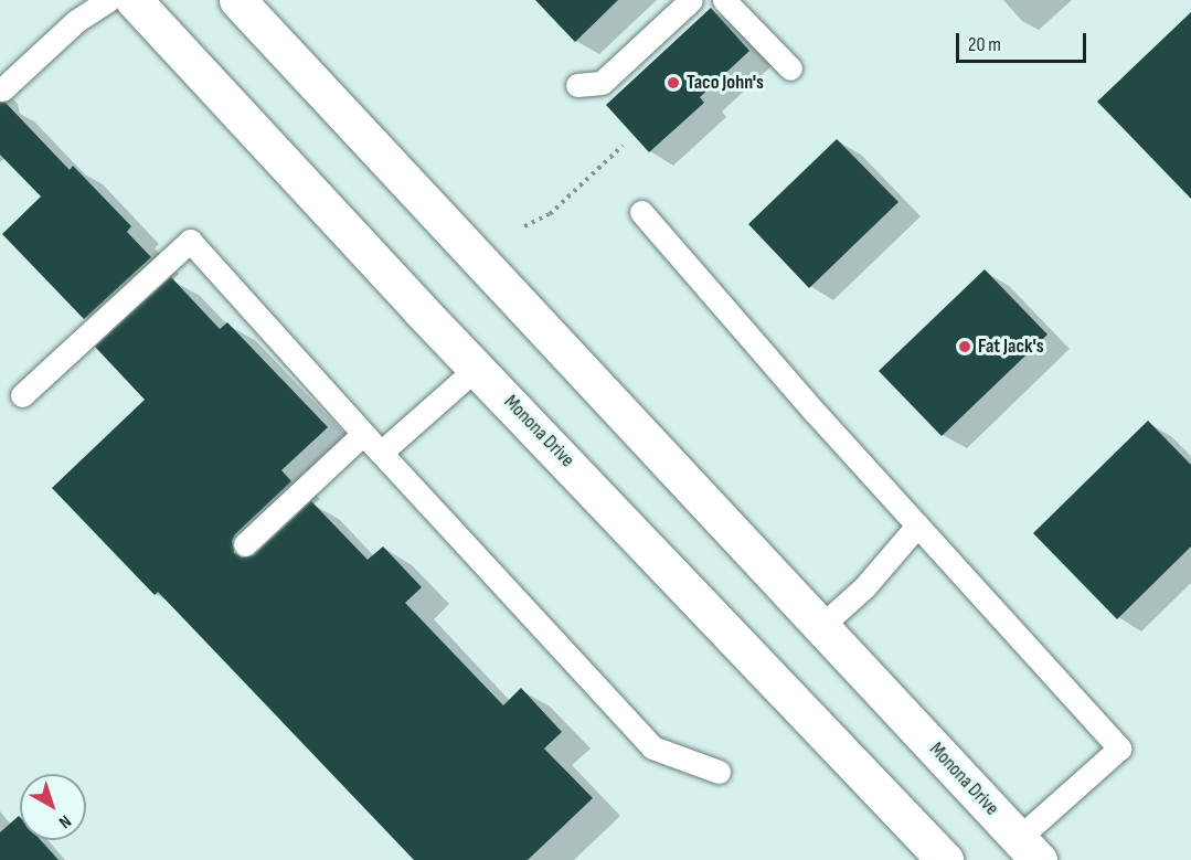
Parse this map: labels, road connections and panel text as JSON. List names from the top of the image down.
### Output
{
  "streets": {
    "street": ["Monona Drive"]
  },
  "places": ["Taco John's", "Fat Jack's"],
  "scale_bar": "20 m",
  "north": "bottom right"
}
